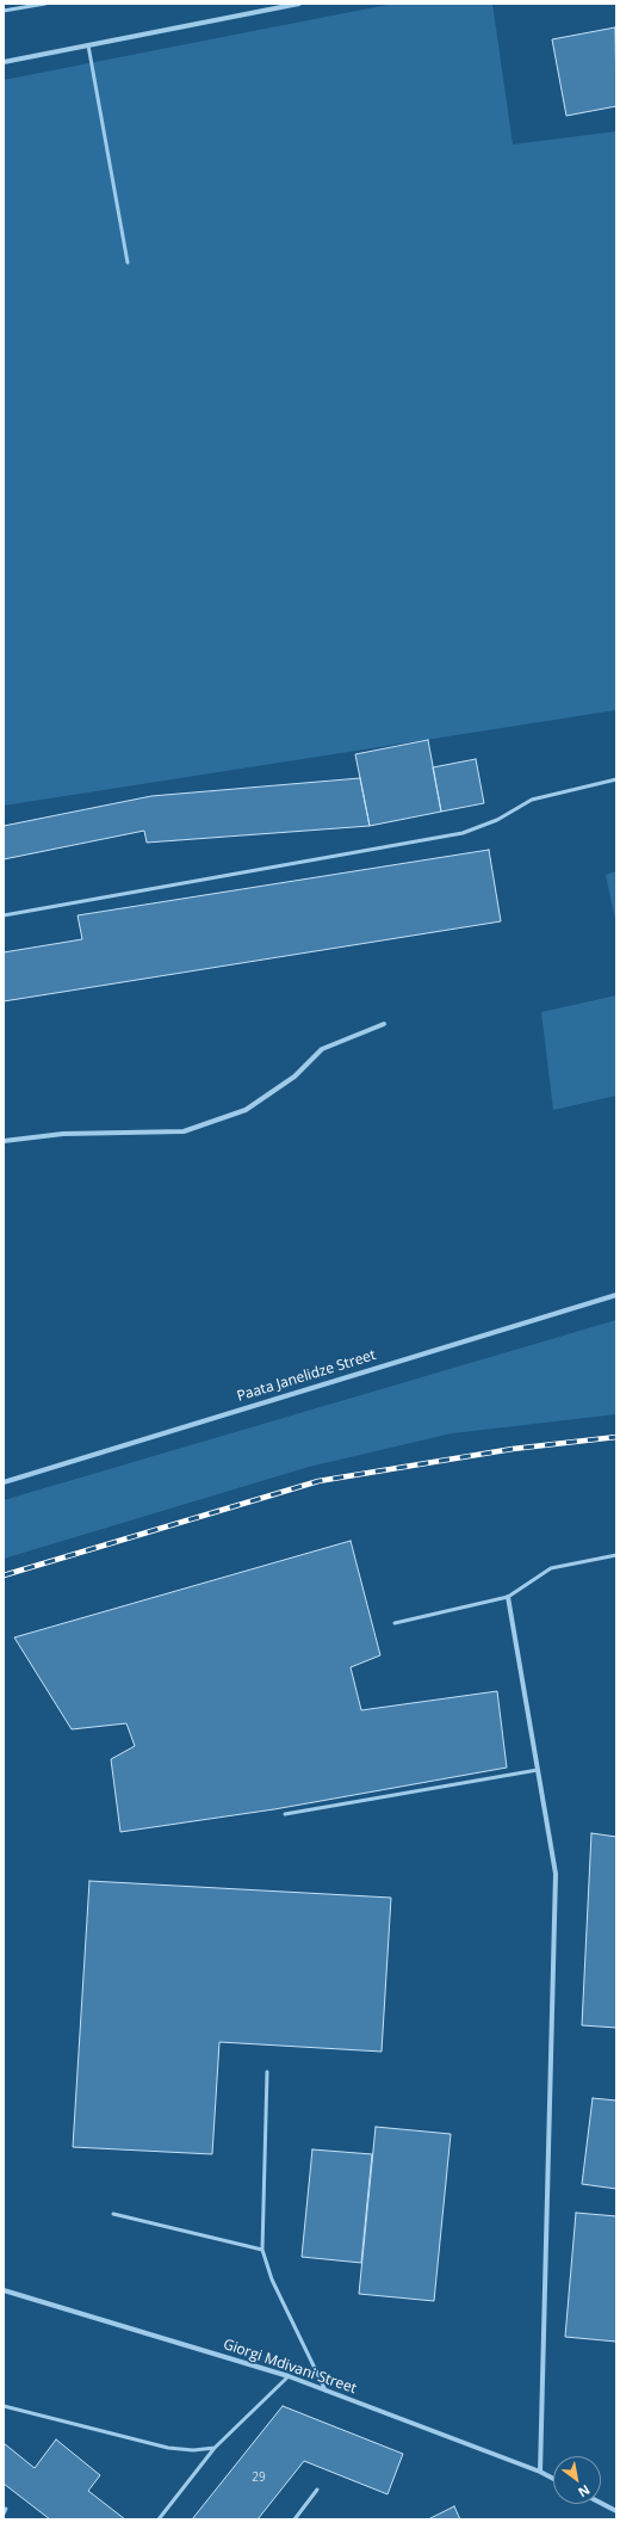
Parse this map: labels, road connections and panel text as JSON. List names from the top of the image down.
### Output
{
  "streets": {
    "street": ["Paata Janelidze Street", "Giorgi Mdivani Street"]
  },
  "house_numbers": ["29"],
  "north": "bottom right"
}
